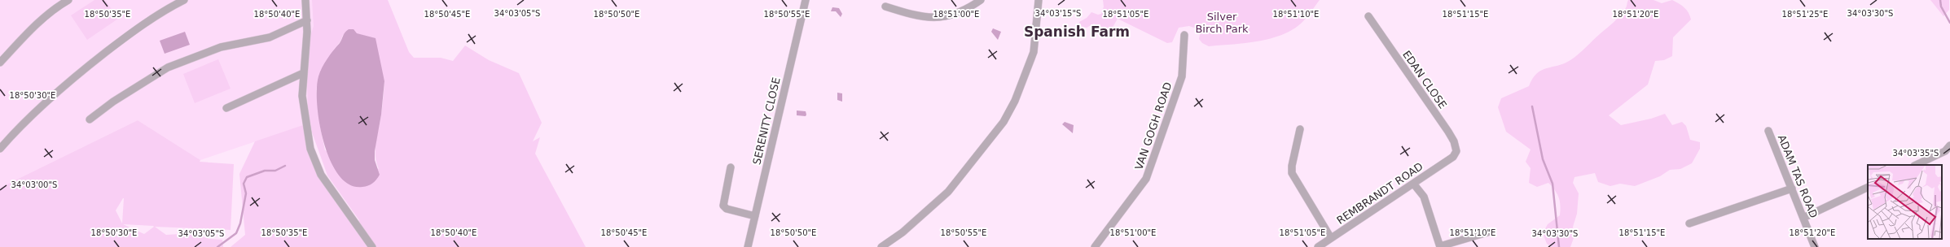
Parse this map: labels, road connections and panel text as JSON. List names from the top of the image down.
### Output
{
  "streets": {
    "street": [
      "EDAN CLOSE",
      "SERENITY CLOSE",
      "VAN GOGH ROAD",
      "ADAM TAS ROAD",
      "REMBRANDT ROAD"
    ]
  },
  "crossings": [
    ["EDAN CLOSE", "REMBRANDT ROAD"]
  ],
  "districts": ["Spanish Farm"],
  "parks": ["Silver Birch Park"],
  "coordinates": [
    "34°03'30\"S",
    "34°03'05\"S",
    "34°03'15\"S",
    "18°50'35\"E",
    "18°50'40\"E",
    "18°50'45\"E",
    "18°50'50\"E",
    "18°50'55\"E",
    "18°51'00\"E",
    "18°51'05\"E",
    "18°51'10\"E",
    "18°51'15\"E",
    "18°51'20\"E",
    "18°51'25\"E",
    "18°50'30\"E",
    "34°03'35\"S",
    "34°03'00\"S"
  ]
}
